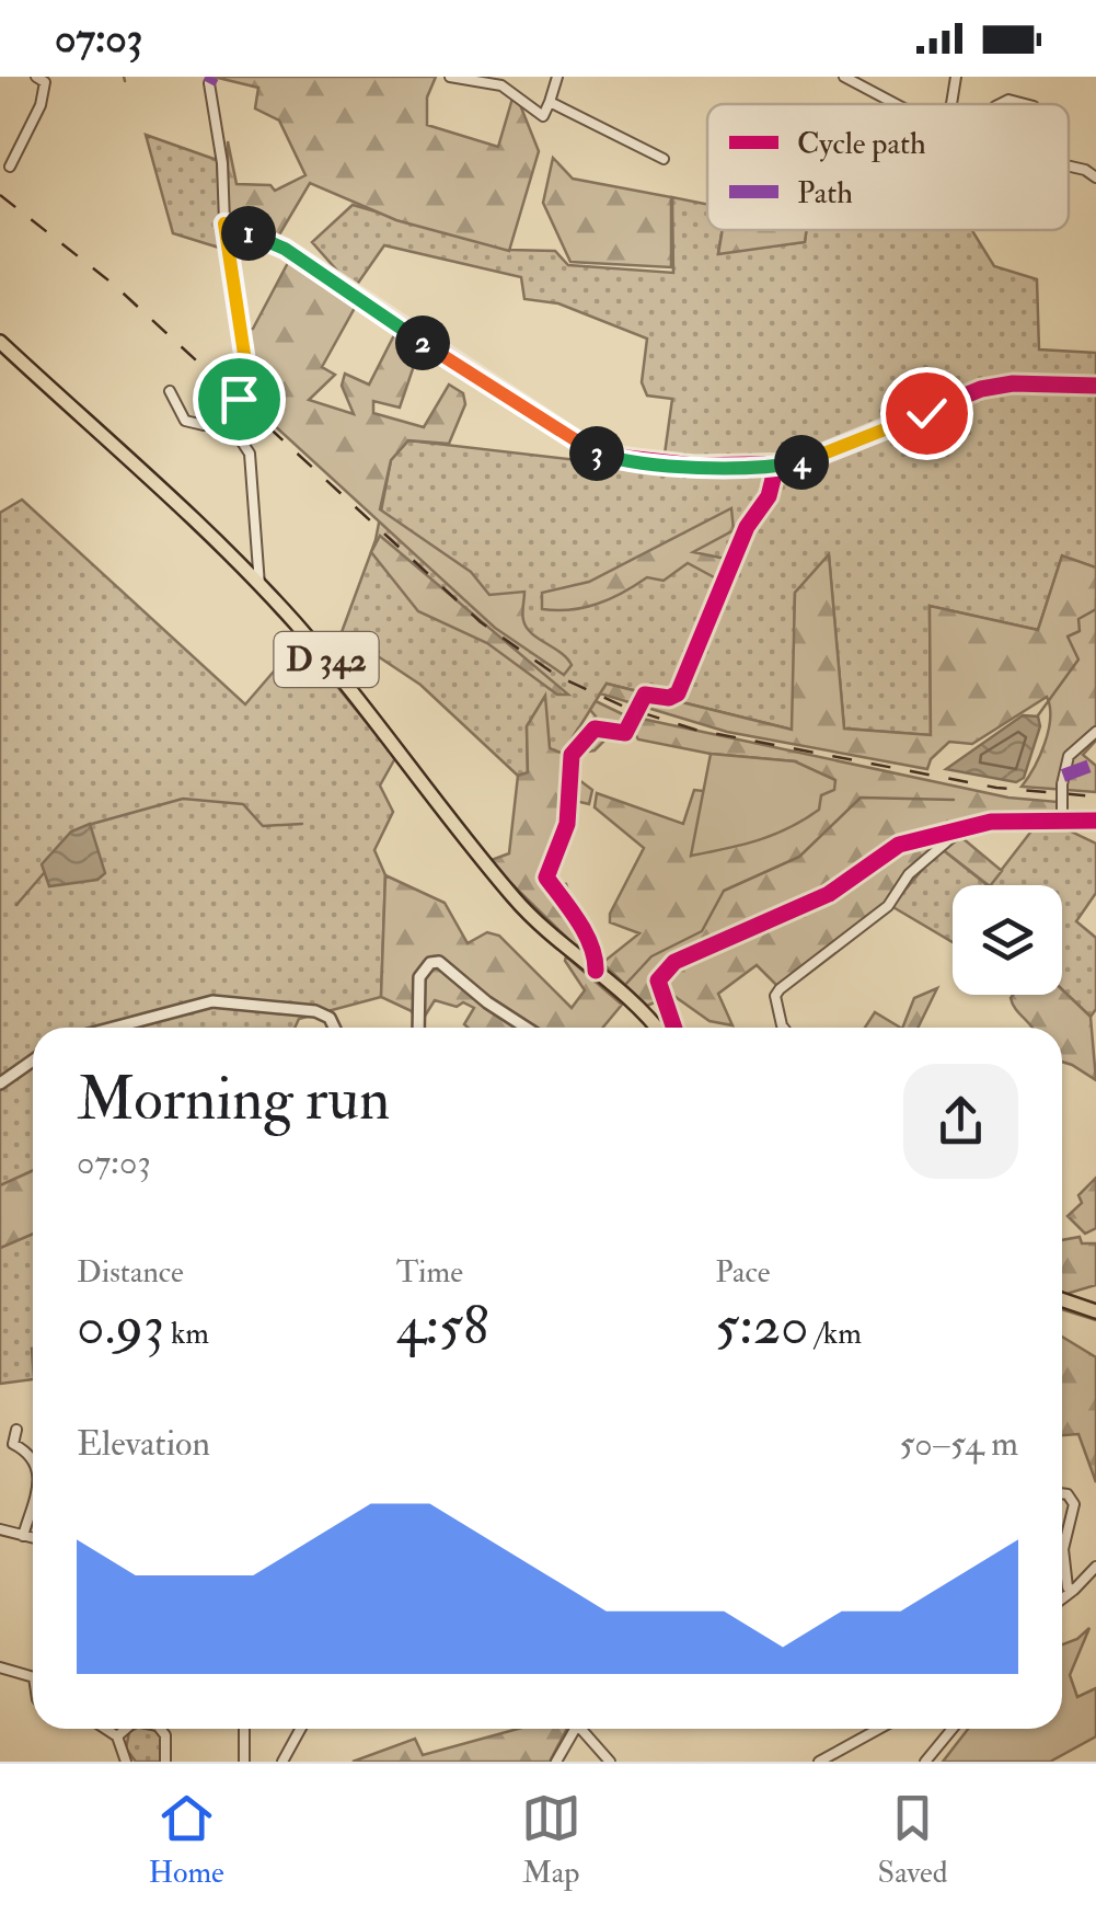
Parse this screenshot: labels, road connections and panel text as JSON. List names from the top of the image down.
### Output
{
  "streets": {
    "main road": ["D 342"]
  },
  "legend": ["Cycle path", "Path"],
  "page": {
    "status": "07:03",
    "pins": [
      "1",
      "2",
      "3",
      "4"
    ],
    "heading": ["Morning run", "07:03"],
    "stats": [
      ["Distance", "0.93 km"],
      ["Time", "4:58"],
      ["Pace", "5:20 /km"]
    ],
    "chart": ["Elevation", "50–54 m"],
    "tabs": ["Home", "Map", "Saved"]
  }
}
